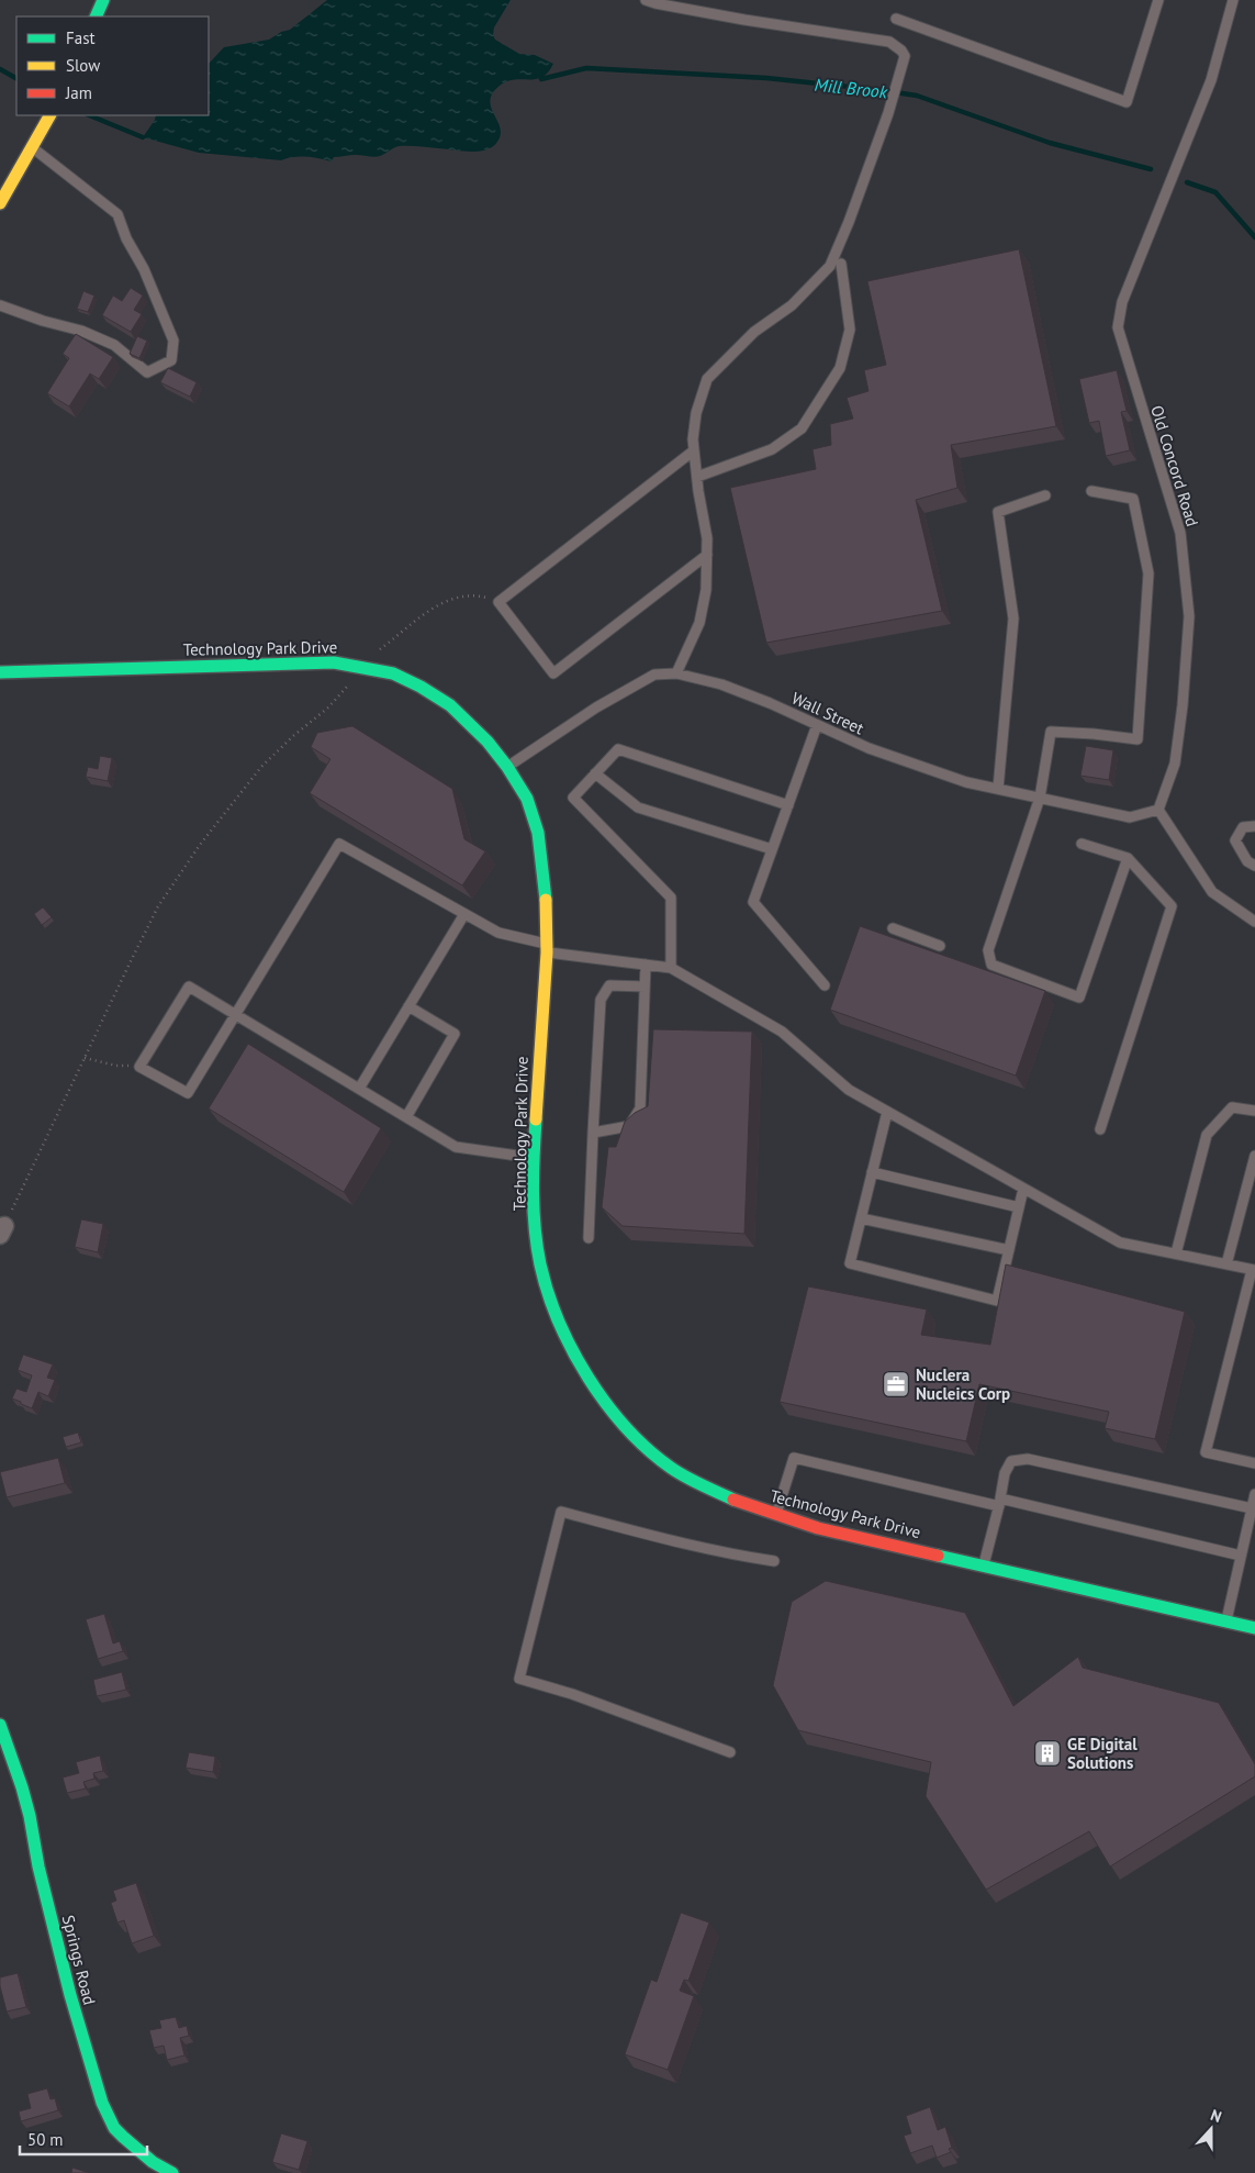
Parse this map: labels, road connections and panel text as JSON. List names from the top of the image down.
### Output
{
  "streets": {
    "street": ["Technology Park Drive", "Springs Road"],
    "lane": ["Old Concord Road", "Wall Street"]
  },
  "crossings": [
    ["Old Concord Road", "Wall Street"],
    ["Technology Park Drive", "Wall Street"]
  ],
  "water": ["Mill Brook"],
  "places": {
    "office": ["Nuclera Nucleics Corp"],
    "building": ["GE Digital Solutions"]
  },
  "legend": ["Fast", "Slow", "Jam"],
  "scale_bar": "50 m",
  "north": "top"
}
